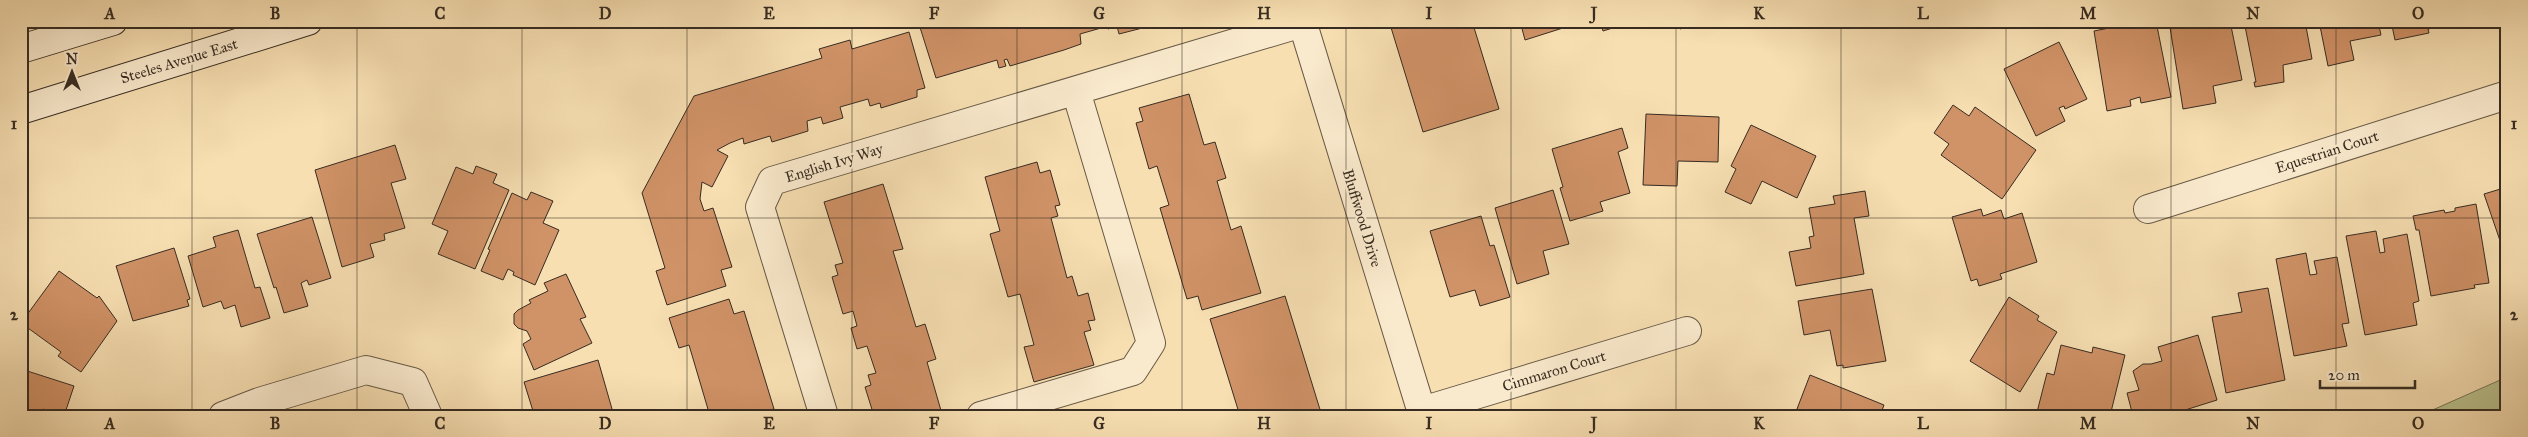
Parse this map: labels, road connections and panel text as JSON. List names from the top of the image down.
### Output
{
  "streets": {
    "street": [
      "Steeles Avenue East",
      "Equestrian Court",
      "English Ivy Way",
      "Bluffwood Drive",
      "Cimmaron Court"
    ]
  },
  "crossings": [
    ["English Ivy Way", "Bluffwood Drive"],
    ["Bluffwood Drive", "Cimmaron Court"]
  ],
  "scale_bar": "20 m",
  "north": "top",
  "grid": {
    "columns": [
      "A",
      "B",
      "C",
      "D",
      "E",
      "F",
      "G",
      "H",
      "I",
      "J",
      "K",
      "L",
      "M",
      "N",
      "O"
    ],
    "rows": ["1", "2"]
  }
}
